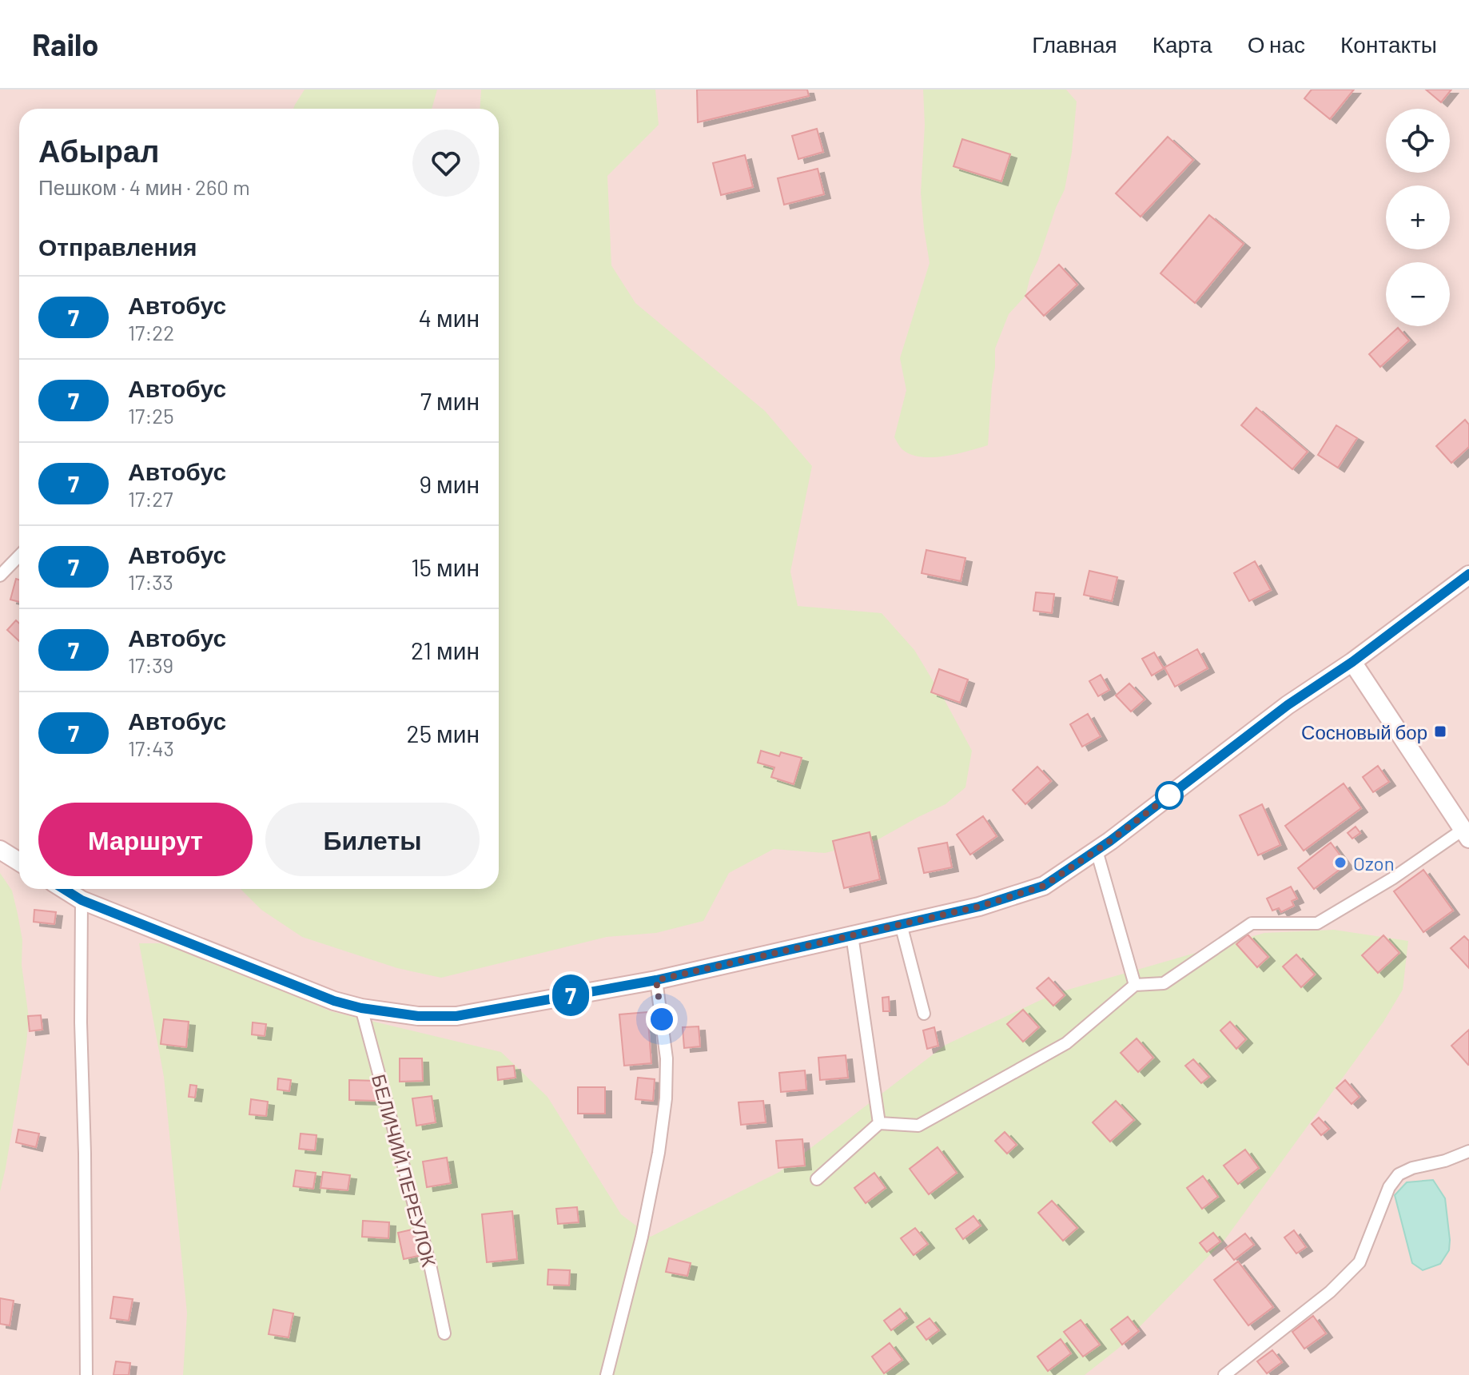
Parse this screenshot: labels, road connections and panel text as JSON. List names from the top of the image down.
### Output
{
  "streets": {
    "street": ["БЕЛИЧИЙ ПЕРЕУЛОК"]
  },
  "places": {
    "transit": ["Сосновый бор"],
    "other": ["Ozon"]
  },
  "lines": ["bus line 7"],
  "page": {
    "header": "Railo",
    "nav": [
      "Главная",
      "Карта",
      "О нас",
      "Контакты"
    ],
    "on_map": "7",
    "map_buttons": ["+", "−"],
    "heading": [
      ["Абырал", "Пешком · 4 мин · 260 m"],
      "Отправления"
    ],
    "list": [
      {
        "mark": "7",
        "name": "Автобус",
        "note": "17:22",
        "value": "4 мин"
      },
      {
        "mark": "7",
        "name": "Автобус",
        "note": "17:25",
        "value": "7 мин"
      },
      {
        "mark": "7",
        "name": "Автобус",
        "note": "17:27",
        "value": "9 мин"
      },
      {
        "mark": "7",
        "name": "Автобус",
        "note": "17:33",
        "value": "15 мин"
      },
      {
        "mark": "7",
        "name": "Автобус",
        "note": "17:39",
        "value": "21 мин"
      },
      {
        "mark": "7",
        "name": "Автобус",
        "note": "17:43",
        "value": "25 мин"
      }
    ],
    "buttons": ["Маршрут", "Билеты"]
  }
}
